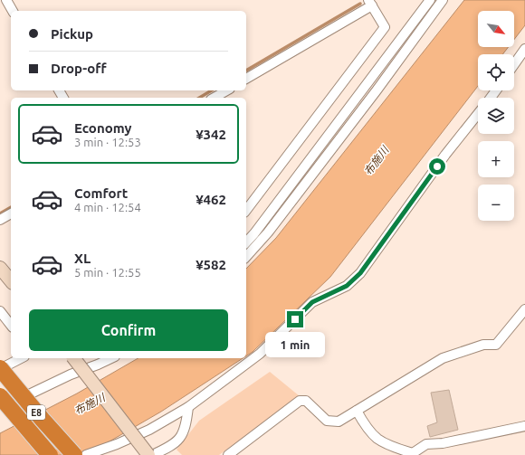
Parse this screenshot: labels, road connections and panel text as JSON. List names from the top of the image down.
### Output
{
  "streets": {
    "highway": ["E8"]
  },
  "water": ["布施川"],
  "north": "bottom right",
  "page": {
    "map_buttons": ["+", "−"],
    "banner": ["Pickup", "Drop-off"],
    "list": [
      {
        "name": "Economy",
        "note": "3 min · 12:53",
        "value": "¥342"
      },
      {
        "name": "Comfort",
        "note": "4 min · 12:54",
        "value": "¥462"
      },
      {
        "name": "XL",
        "note": "5 min · 12:55",
        "value": "¥582"
      }
    ],
    "buttons": "Confirm",
    "bubble": "1 min"
  }
}
